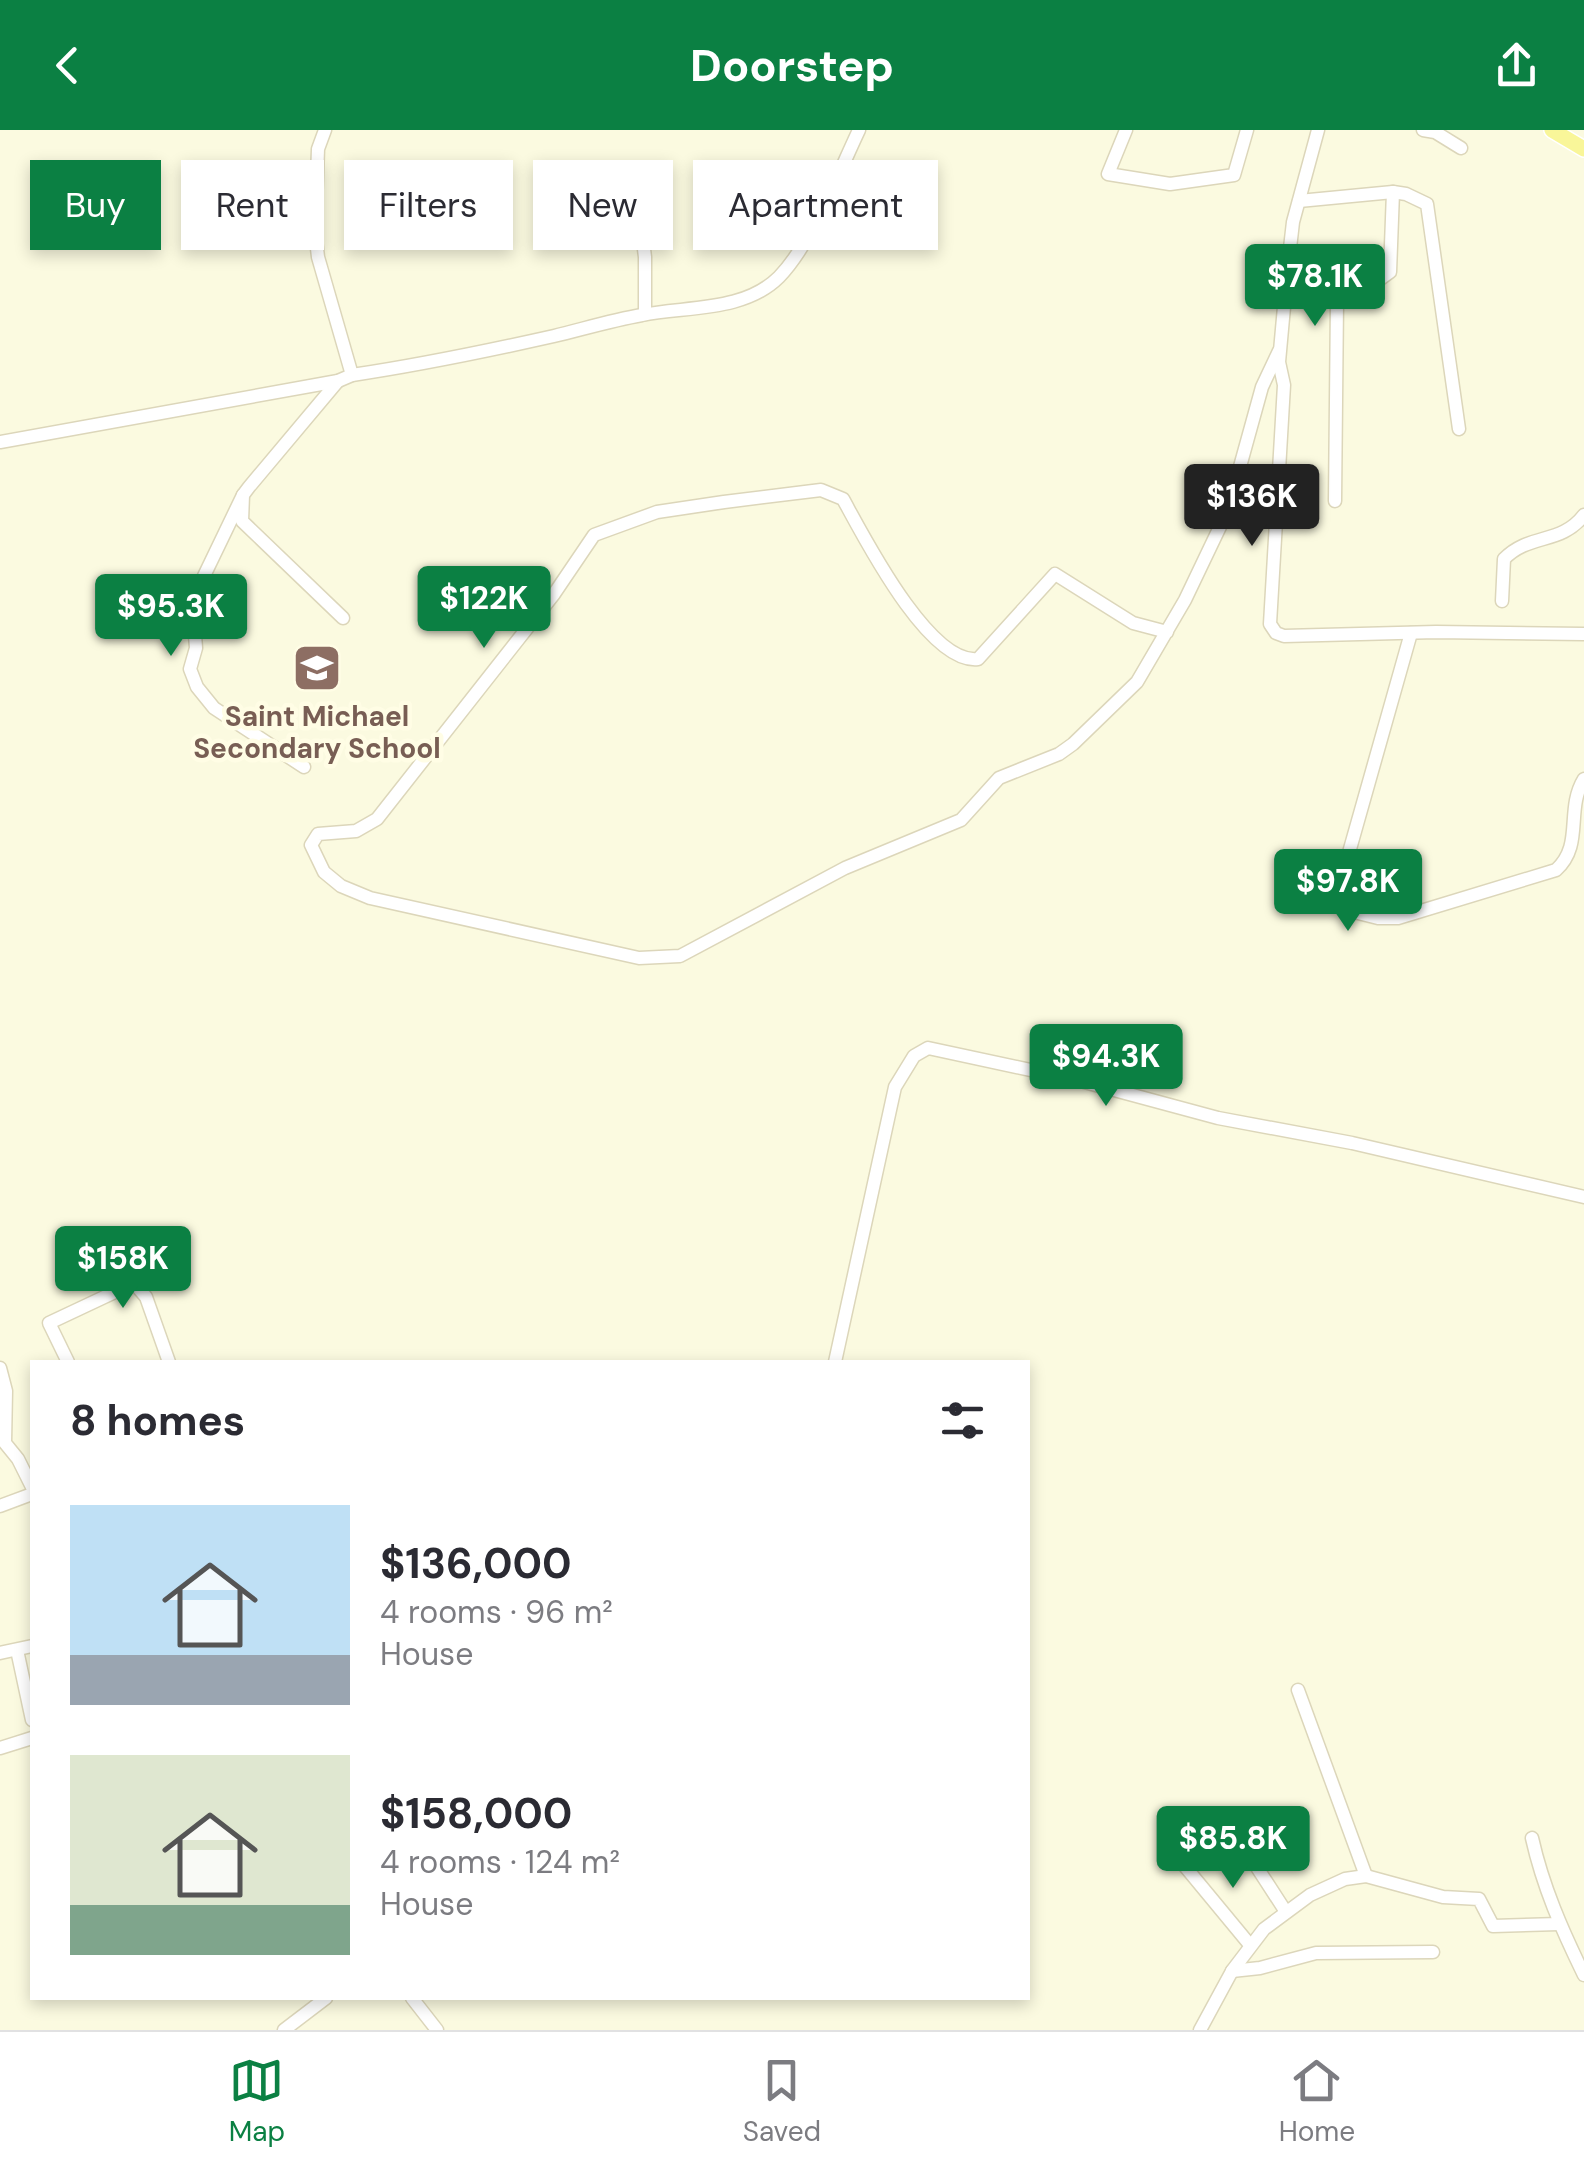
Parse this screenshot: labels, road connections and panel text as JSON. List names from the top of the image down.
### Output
{
  "places": {
    "school or university": ["Saint Michael Secondary School"]
  },
  "page": {
    "header": "Doorstep",
    "chip": [
      "Buy",
      "Rent",
      "Filters",
      "New",
      "Apartment"
    ],
    "price": [
      "$78.1K",
      "$136K",
      "$122K",
      "$95.3K",
      "$97.8K",
      "$94.3K",
      "$158K",
      "$85.8K"
    ],
    "heading": "8 homes",
    "list": [
      {
        "name": "$136,000",
        "note": "4 rooms · 96 m² · House"
      },
      {
        "name": "$158,000",
        "note": "4 rooms · 124 m² · House"
      }
    ],
    "tabs": ["Map", "Saved", "Home"]
  }
}
